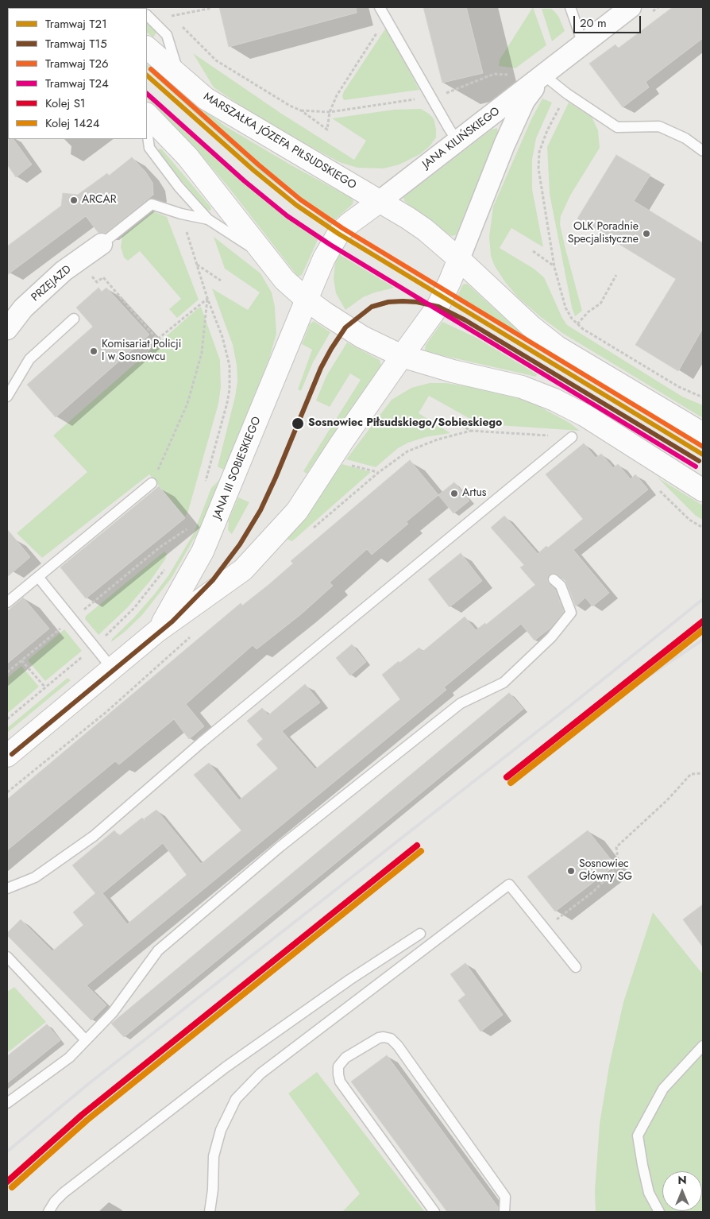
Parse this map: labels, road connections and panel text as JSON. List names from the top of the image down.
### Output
{
  "streets": {
    "main road": ["MARSZAŁKA JÓZEFA PIŁSUDSKIEGO", "JANA III SOBIESKIEGO"],
    "street": ["JANA KILIŃSKIEGO", "PRZEJAZD"]
  },
  "crossings": [
    ["JANA KILIŃSKIEGO", "MARSZAŁKA JÓZEFA PIŁSUDSKIEGO"],
    ["JANA KILIŃSKIEGO", "JANA III SOBIESKIEGO"],
    ["MARSZAŁKA JÓZEFA PIŁSUDSKIEGO", "JANA III SOBIESKIEGO"]
  ],
  "places": [
    "ARCAR",
    "OLK Poradnie Specjalistyczne",
    "Komisariat Policji I w Sosnowcu",
    "Sosnowiec Piłsudskiego/Sobieskiego",
    "Artus",
    "Sosnowiec Główny SG"
  ],
  "lines": [
    "tram line T26",
    "tram line T21",
    "tram line T24",
    "tram line T15",
    "rail line S1",
    "rail line 1424"
  ],
  "legend": [
    "Tramwaj T21",
    "Tramwaj T15",
    "Tramwaj T26",
    "Tramwaj T24",
    "Kolej S1",
    "Kolej 1424"
  ],
  "scale_bar": "20 m",
  "north": "top"
}
